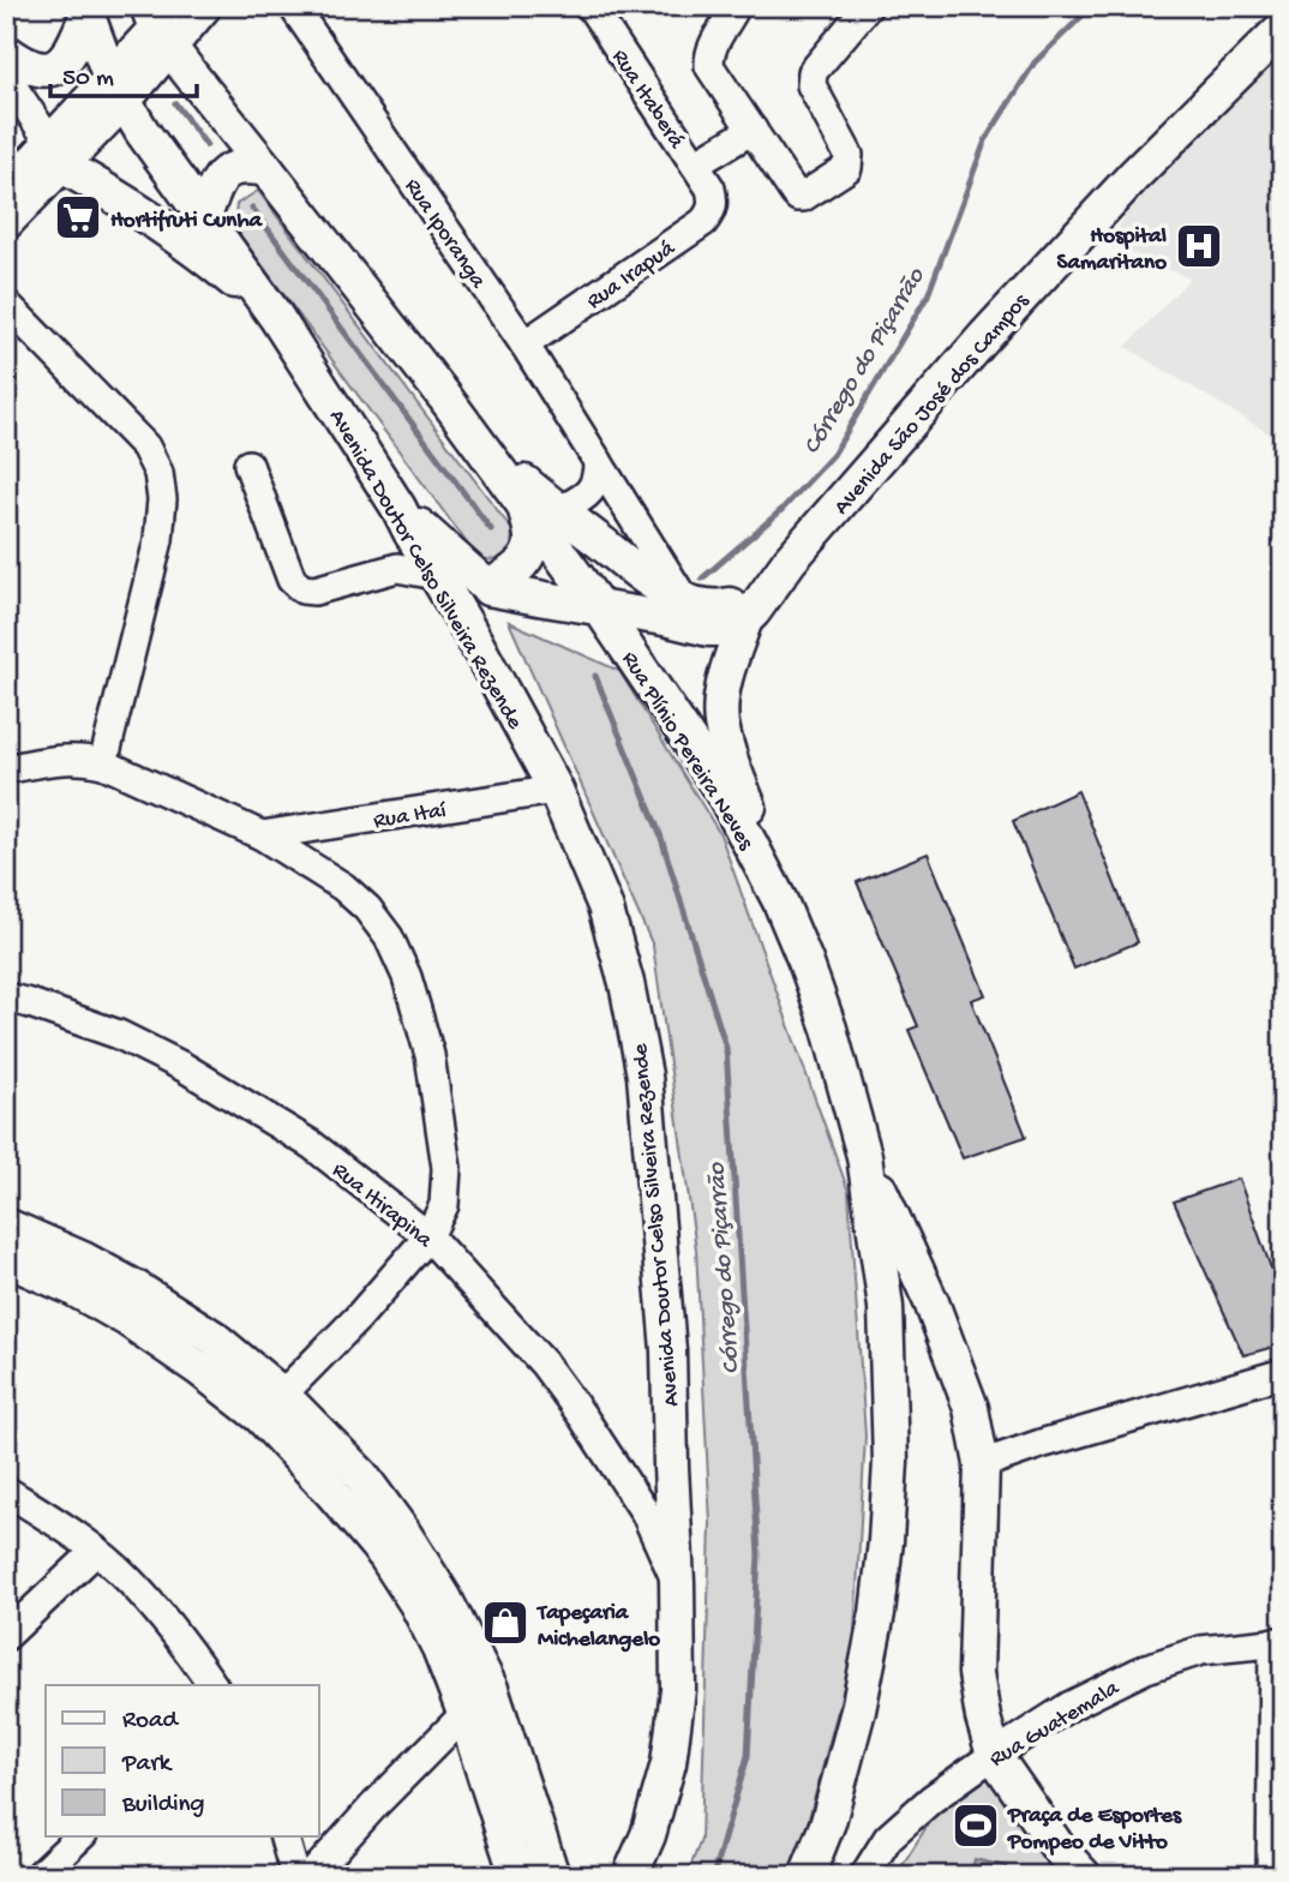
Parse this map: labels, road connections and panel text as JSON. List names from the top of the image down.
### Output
{
  "streets": {
    "main road": ["Avenida São José dos Campos", "Avenida Doutor Celso Silveira Rezende", "Rua Plínio Pereira Neves"],
    "street": [
      "Rua Itaberá",
      "Rua Iporanga",
      "Rua Irapuá",
      "Rua Itaí",
      "Rua Itirapina",
      "Rua Guatemala"
    ]
  },
  "crossings": [
    ["Rua Itaberá", "Rua Irapuá"],
    ["Rua Iporanga", "Rua Irapuá"],
    ["Rua Iporanga", "Avenida São José dos Campos"],
    ["Avenida São José dos Campos", "Rua Plínio Pereira Neves"],
    ["Avenida Doutor Celso Silveira Rezende", "Rua Itaí"],
    ["Avenida Doutor Celso Silveira Rezende", "Rua Itirapina"]
  ],
  "water": ["Córrego do Piçarrão"],
  "places": {
    "supermarket": ["Hortifruti Cunha"],
    "hospital": ["Hospital Samaritano"],
    "shop": ["Tapeçaria Michelangelo"],
    "sports": ["Praça de Esportes Pompeo de Vitto"]
  },
  "legend": ["Road", "Park", "Building"],
  "scale_bar": "50 m"
}
